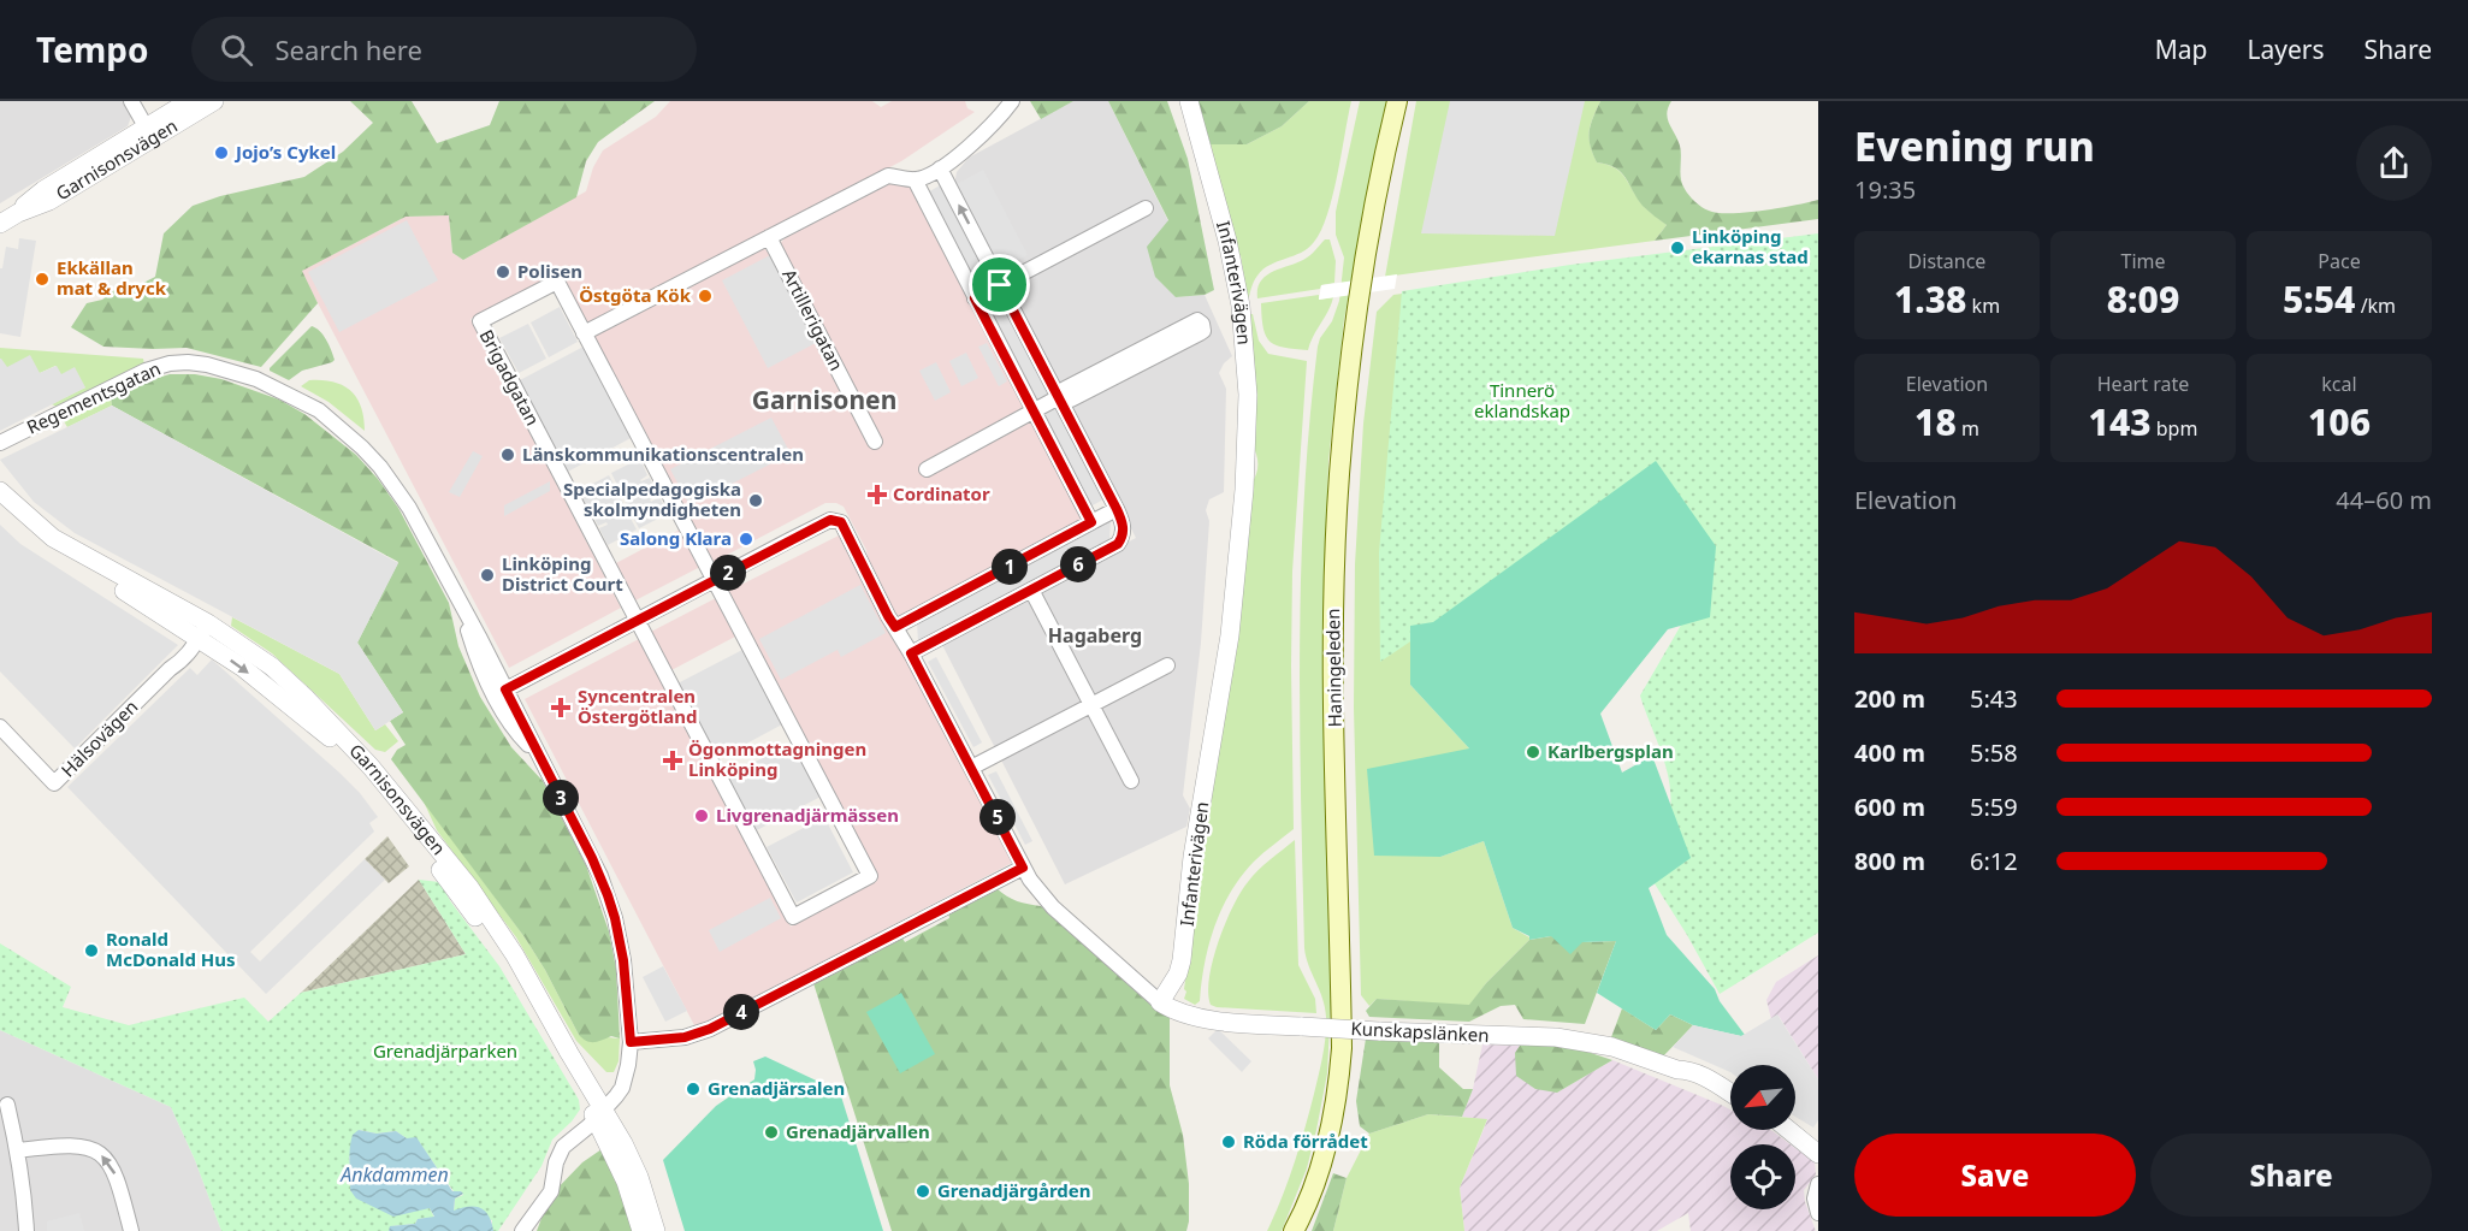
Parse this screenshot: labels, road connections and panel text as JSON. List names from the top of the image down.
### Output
{
  "streets": {
    "main road": ["Haningeleden"],
    "street": [
      "Garnisonsvägen",
      "Infanterivägen",
      "Artillerigatan",
      "Brigadgatan",
      "Regementsgatan",
      "Hälsovägen",
      "Kunskapslänken"
    ]
  },
  "crossings": [
    ["Garnisonsvägen", "Regementsgatan"],
    ["Garnisonsvägen", "Hälsovägen"],
    ["Infanterivägen", "Kunskapslänken"]
  ],
  "districts": ["Garnisonen", "Hagaberg"],
  "water": ["Ankdammen"],
  "parks": ["Tinnerö eklandskap", "Grenadjärparken"],
  "places": {
    "other": [
      "Jojo’s Cykel",
      "Linköping ekarnas stad",
      "Polisen",
      "Ekkällan mat & dryck",
      "Östgöta Kök",
      "Länskommunikationscentralen",
      "Specialpedagogiska skolmyndigheten",
      "Salong Klara",
      "Linköping District Court",
      "Karlbergsplan",
      "Livgrenadjärmässen",
      "Ronald McDonald Hus",
      "Grenadjärsalen",
      "Grenadjärvallen",
      "Röda förrådet",
      "Grenadjärgården"
    ],
    "health": ["Cordinator", "Syncentralen Östergötland", "Ögonmottagningen Linköping"]
  },
  "north": "bottom left",
  "page": {
    "header": "Tempo",
    "search": "Search here",
    "nav": ["Map", "Layers", "Share"],
    "heading": ["Evening run", "19:35"],
    "stats": [
      ["Distance", "1.38 km"],
      ["Time", "8:09"],
      ["Pace", "5:54 /km"],
      ["Elevation", "18 m"],
      ["Heart rate", "143 bpm"],
      ["kcal", "106"]
    ],
    "chart": ["Elevation", "44–60 m"],
    "pins": [
      "6",
      "1",
      "2",
      "3",
      "5",
      "4"
    ],
    "list": [
      {
        "name": "200 m",
        "note": "5:43"
      },
      {
        "name": "400 m",
        "note": "5:58"
      },
      {
        "name": "600 m",
        "note": "5:59"
      },
      {
        "name": "800 m",
        "note": "6:12"
      }
    ],
    "buttons": ["Save", "Share"]
  }
}
